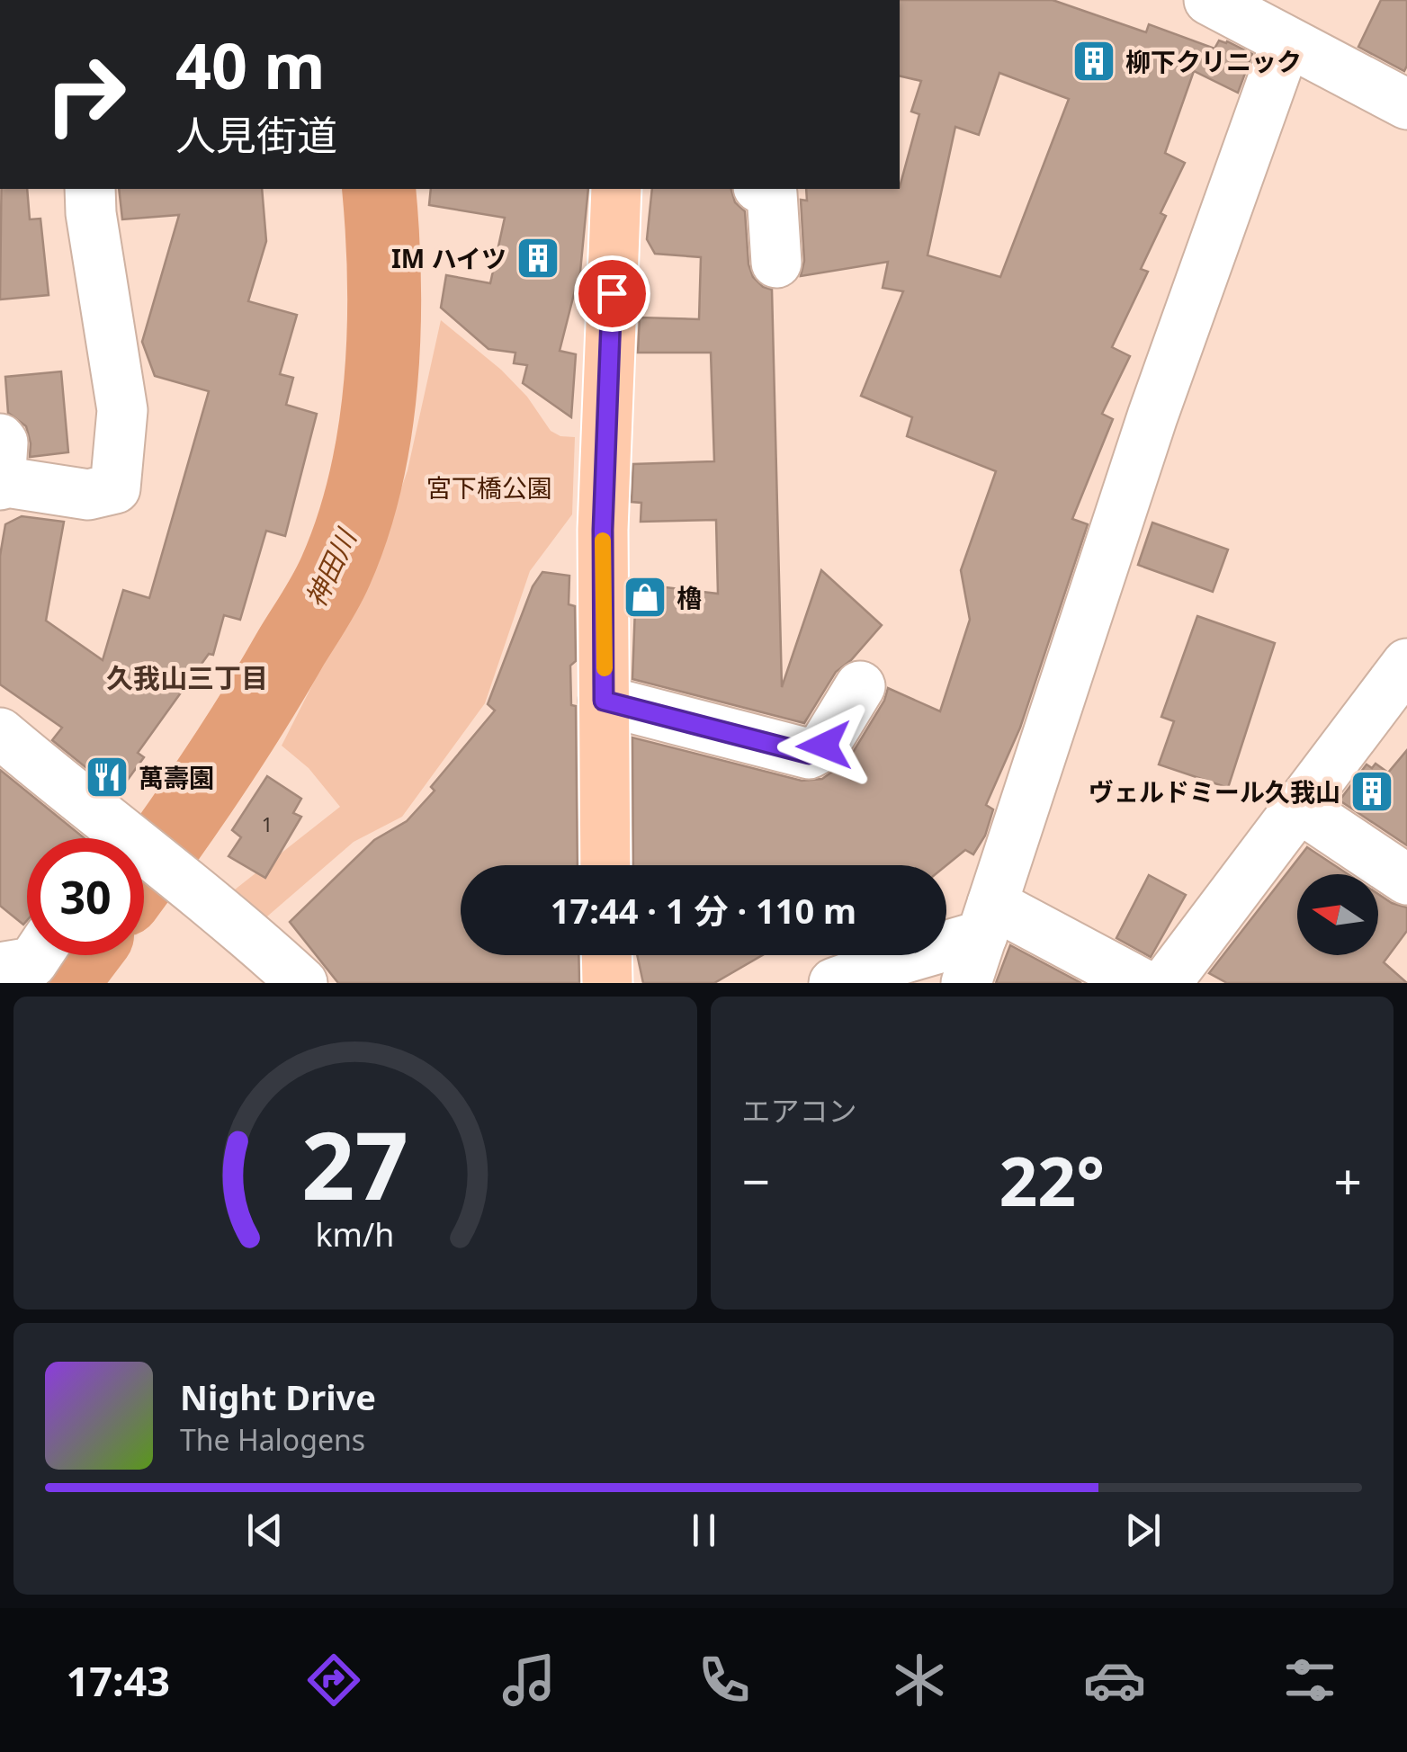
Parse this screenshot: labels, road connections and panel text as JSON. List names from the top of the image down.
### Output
{
  "districts": ["久我山三丁目"],
  "water": ["神田川"],
  "parks": ["宮下橋公園"],
  "places": {
    "building": ["柳下クリニック", "IM ハイツ", "ヴェルドミール久我山"],
    "shop": ["櫓"],
    "restaurant": ["萬壽園"]
  },
  "house_numbers": ["1"],
  "north": "left",
  "page": {
    "turn": ["40 m", "人見街道"],
    "limit": "30",
    "trip": "17:44 · 1 分 · 110 m",
    "tile": "エアコン",
    "heat": ["−", "22°", "+"],
    "song": ["Night Drive", "The Halogens"],
    "tabs": "17:43",
    "gauge": ["27", "km/h"]
  }
}
